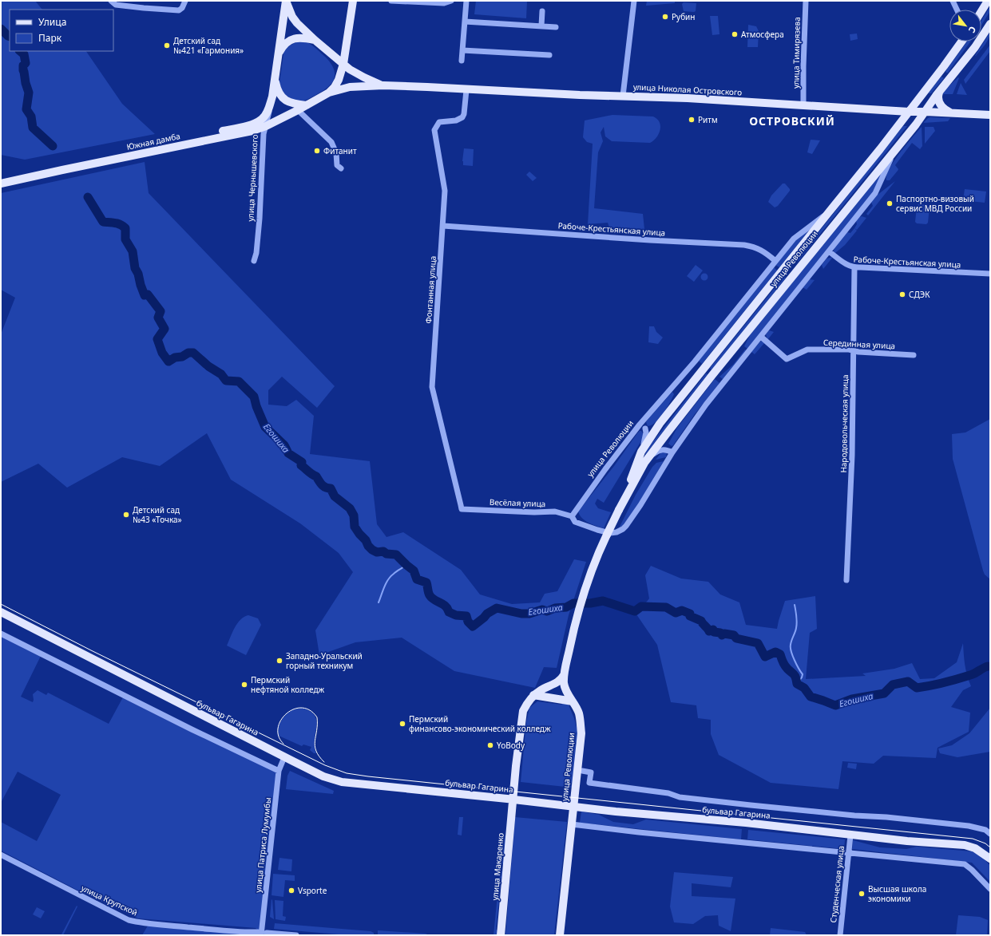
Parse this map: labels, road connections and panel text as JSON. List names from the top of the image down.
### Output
{
  "streets": {
    "main road": [
      "улица Николая Островского",
      "Южная дамба",
      "улица Чернышевского",
      "улица Революции",
      "бульвар Гагарина",
      "улица Макаренко"
    ],
    "street": [
      "улица Тимирязева",
      "Рабоче-Крестьянская улица",
      "Фонтанная улица",
      "Серединная улица",
      "Народовольческая улица",
      "Весёлая улица",
      "улица Патриса Лумумбы",
      "Студенческая улица",
      "улица Крупской"
    ]
  },
  "crossings": [
    ["улица Тимирязева", "улица Николая Островского"],
    ["улица Николая Островского", "Южная дамба"],
    ["улица Николая Островского", "улица Чернышевского"],
    ["улица Николая Островского", "улица Революции"],
    ["улица Николая Островского", "Фонтанная улица"],
    ["Южная дамба", "улица Чернышевского"],
    ["Рабоче-Крестьянская улица", "улица Революции"],
    ["Рабоче-Крестьянская улица", "Фонтанная улица"],
    ["Рабоче-Крестьянская улица", "Народовольческая улица"],
    ["улица Революции", "Весёлая улица"],
    ["улица Революции", "бульвар Гагарина"],
    ["Фонтанная улица", "Весёлая улица"],
    ["Серединная улица", "Народовольческая улица"],
    ["бульвар Гагарина", "улица Патриса Лумумбы"],
    ["бульвар Гагарина", "улица Макаренко"],
    ["бульвар Гагарина", "Студенческая улица"],
    ["улица Патриса Лумумбы", "улица Крупской"]
  ],
  "districts": ["ОСТРОВСКИЙ"],
  "water": ["Егошиха"],
  "places": [
    "Рубин",
    "Атмосфера",
    "Детский сад №421 «Гармония»",
    "Ритм",
    "Фитанит",
    "Паспортно-визовый сервис МВД России",
    "СДЭК",
    "Детский сад №43 «Точка»",
    "Западно-Уральский горный техникум",
    "Пермский нефтяной колледж",
    "Пермский финансово-экономический колледж",
    "YoBody",
    "Vsporte",
    "Высшая школа экономики"
  ],
  "legend": ["Улица", "Парк"],
  "north": "bottom right"
}
